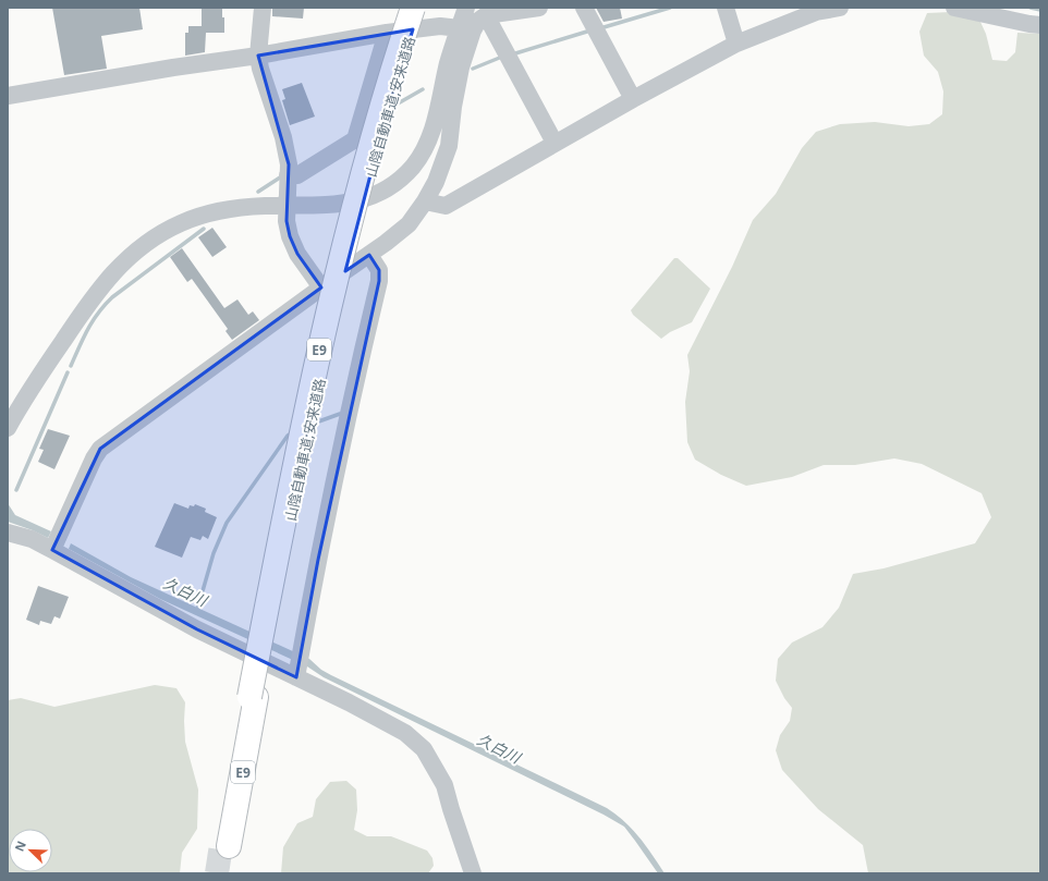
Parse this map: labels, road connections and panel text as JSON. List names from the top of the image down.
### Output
{
  "streets": {
    "highway": ["山陰自動車道;安来道路", "E9"]
  },
  "water": ["久白川"],
  "north": "top left"
}
